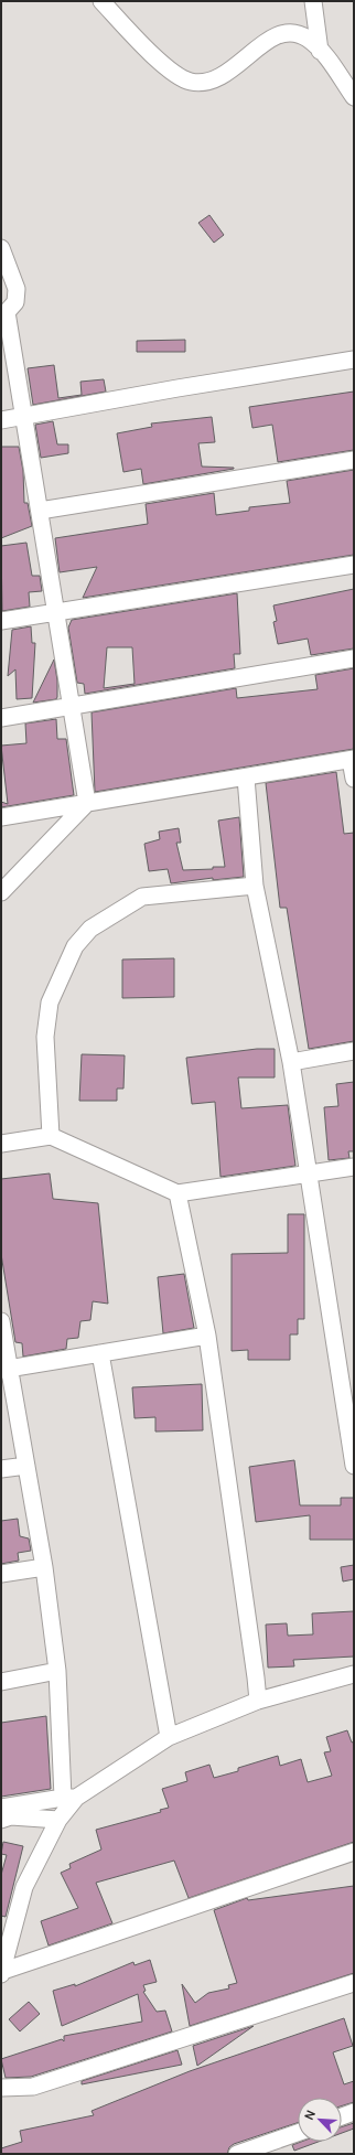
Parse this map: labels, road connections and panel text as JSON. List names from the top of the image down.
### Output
{
  "north": "top left"
}
